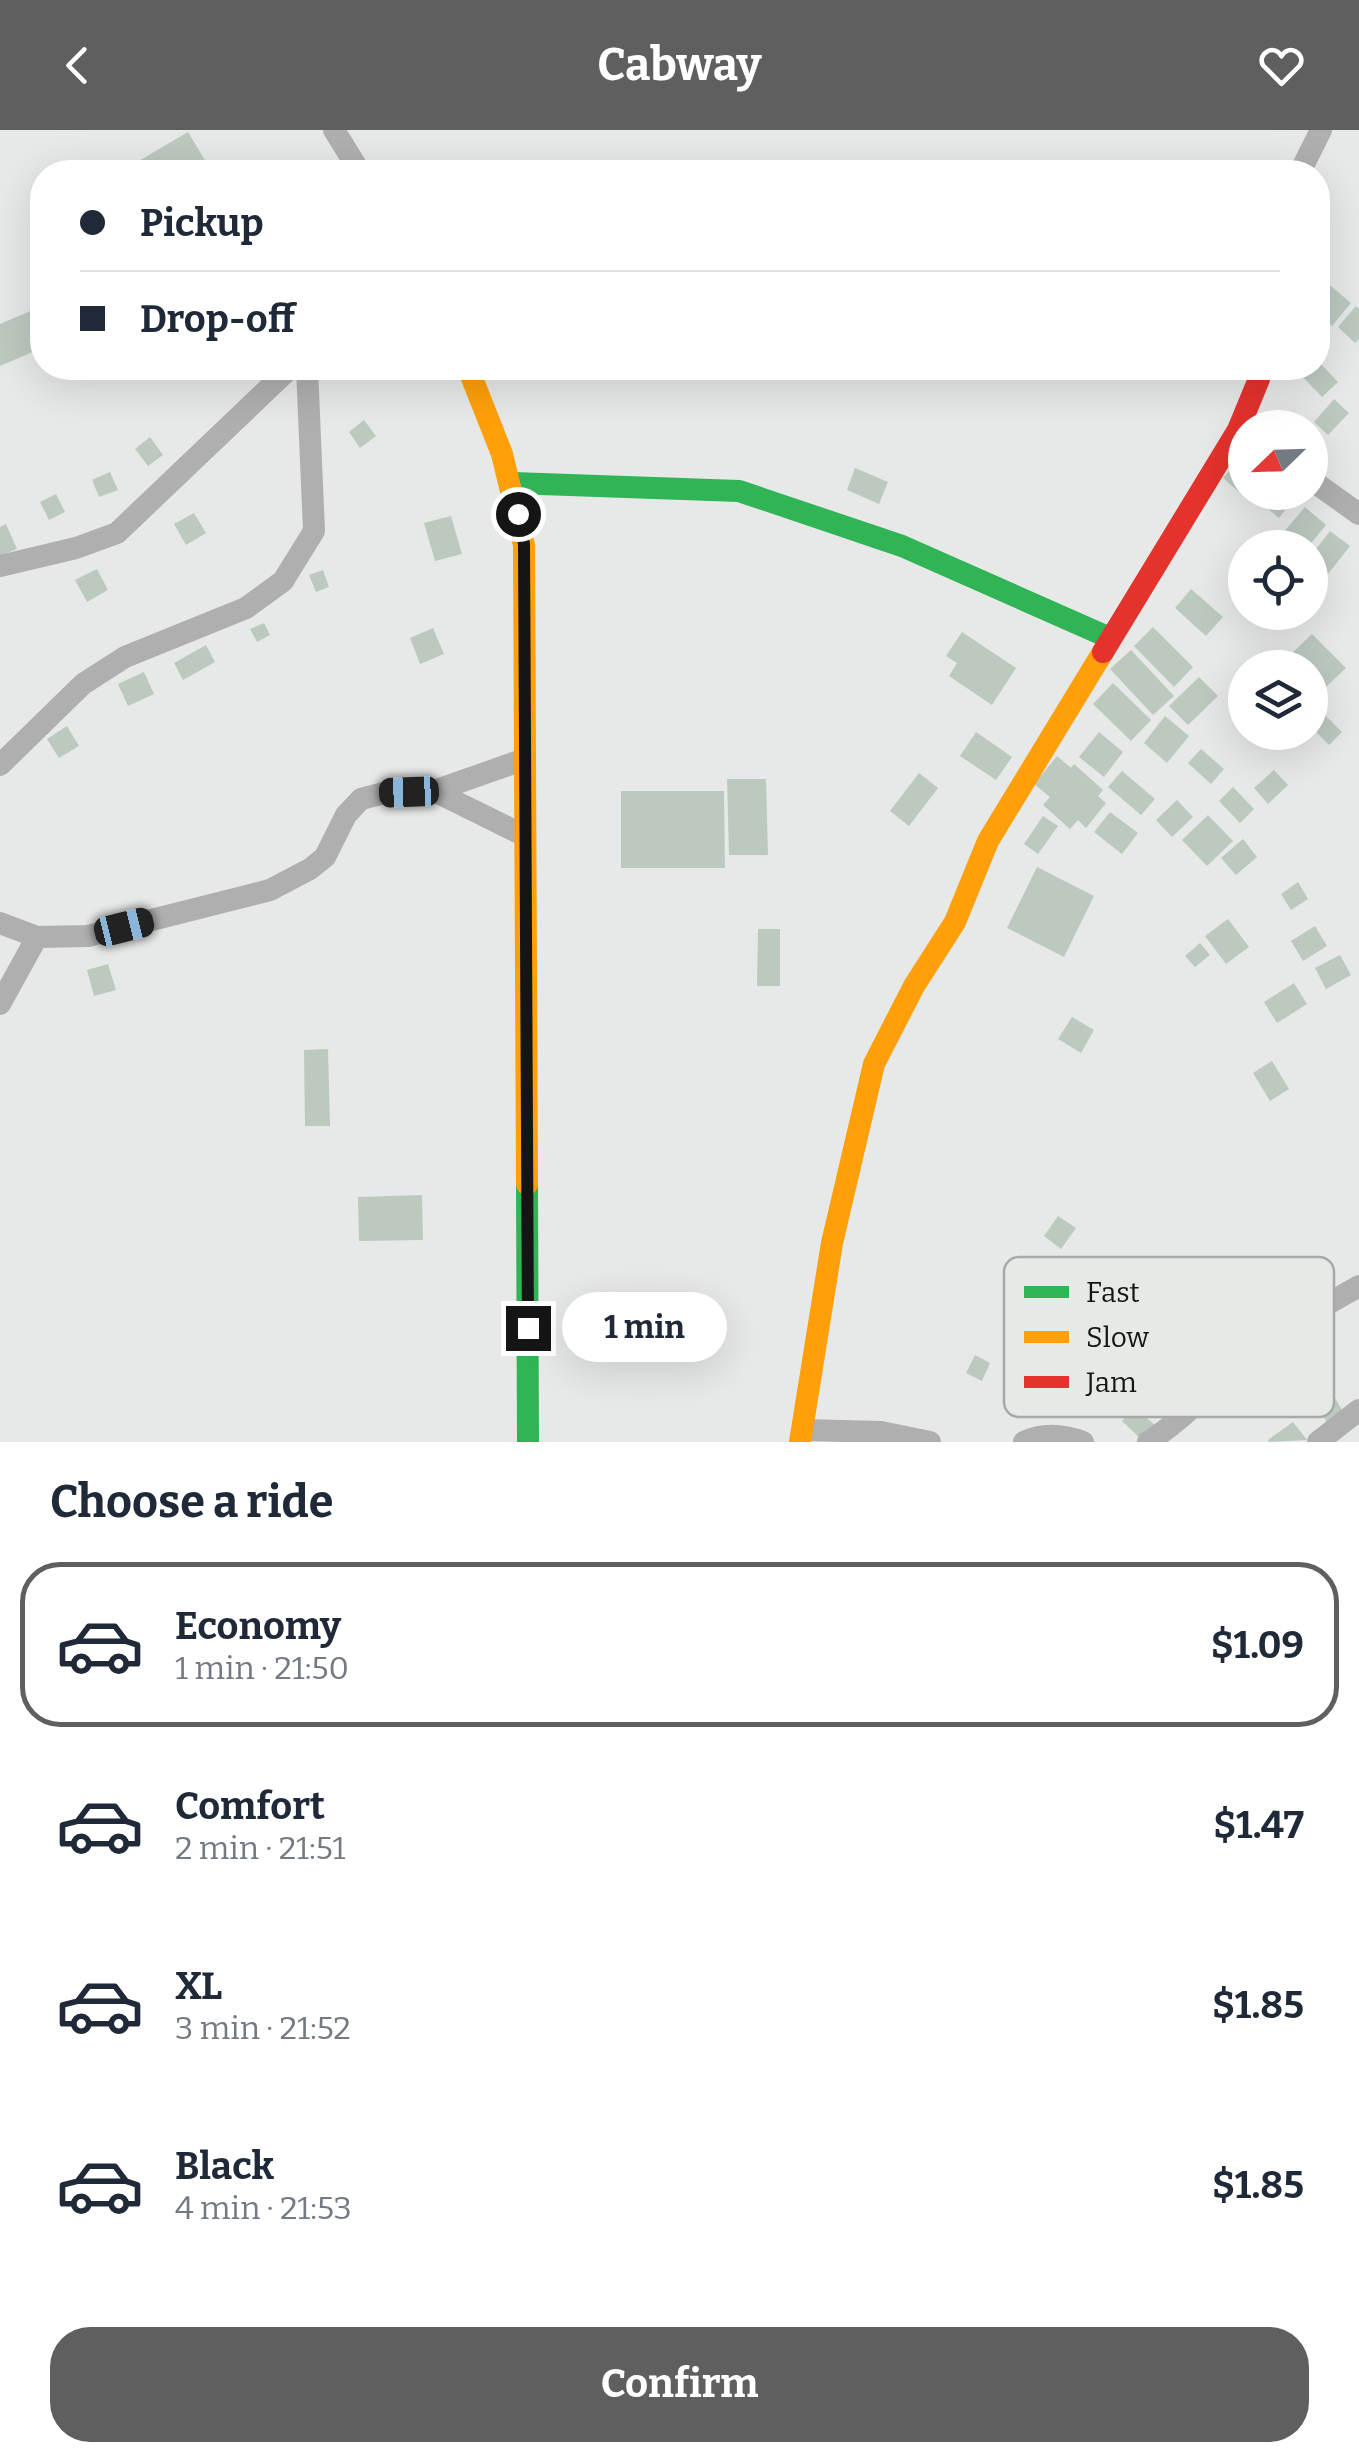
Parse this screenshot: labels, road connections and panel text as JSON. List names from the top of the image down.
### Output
{
  "legend": ["Fast", "Slow", "Jam"],
  "north": "bottom left",
  "page": {
    "header": "Cabway",
    "banner": ["Pickup", "Drop-off"],
    "bubble": "1 min",
    "heading": "Choose a ride",
    "list": [
      {
        "name": "Economy",
        "note": "1 min · 21:50",
        "value": "$1.09"
      },
      {
        "name": "Comfort",
        "note": "2 min · 21:51",
        "value": "$1.47"
      },
      {
        "name": "XL",
        "note": "3 min · 21:52",
        "value": "$1.85"
      },
      {
        "name": "Black",
        "note": "4 min · 21:53",
        "value": "$1.85"
      }
    ],
    "buttons": "Confirm"
  }
}
